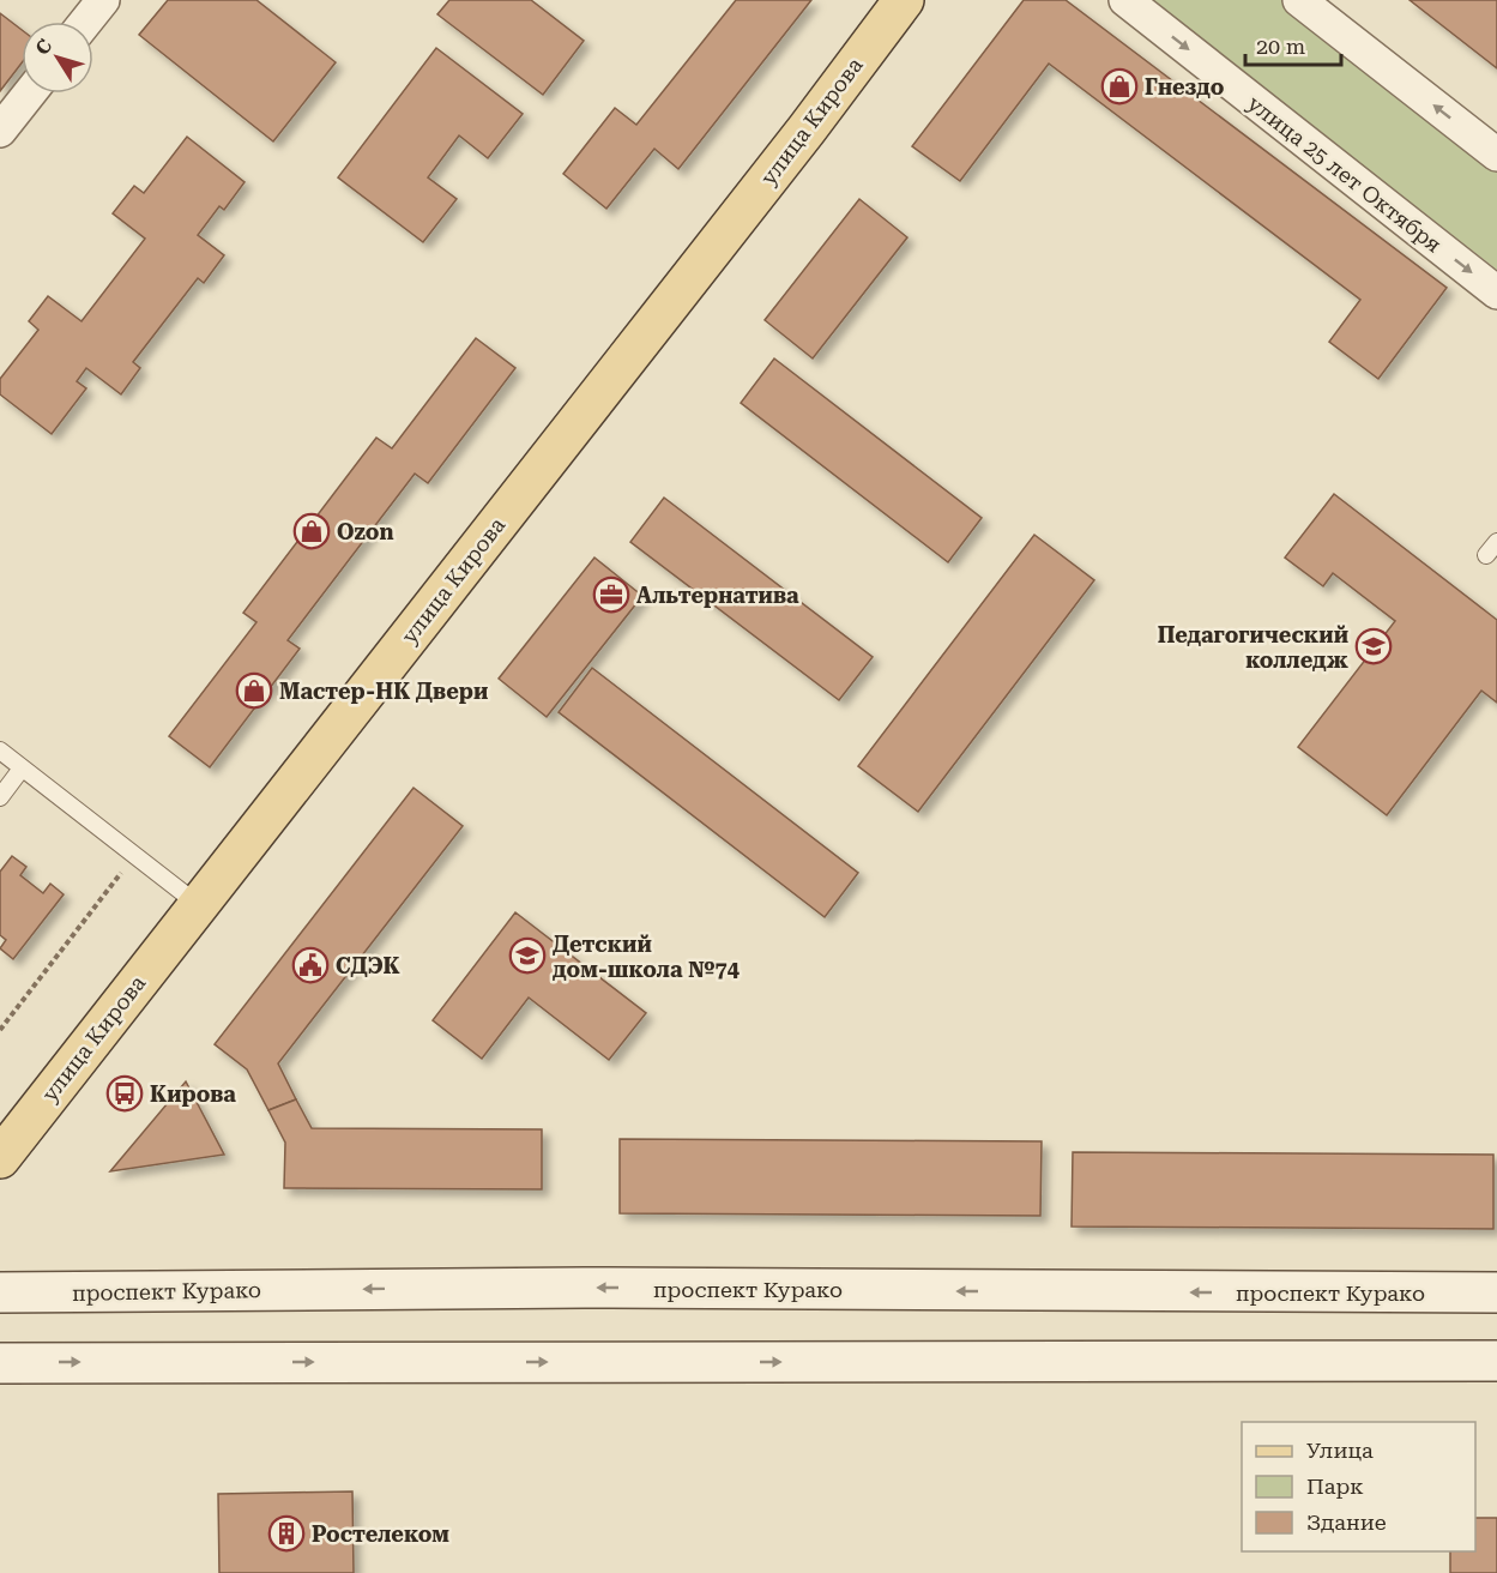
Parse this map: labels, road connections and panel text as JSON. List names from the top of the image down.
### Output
{
  "streets": {
    "main road": ["улица Кирова", "проспект Курако"],
    "street": ["улица 25 лет Октября"]
  },
  "places": {
    "shop": ["Гнездо", "Ozon", "Мастер-НК Двери"],
    "office": ["Альтернатива"],
    "school or university": ["Педагогический колледж", "Детский дом-школа №74"],
    "public building": ["СДЭК"],
    "bus stop": ["Кирова"],
    "building": ["Ростелеком"]
  },
  "legend": ["Улица", "Парк", "Здание"],
  "scale_bar": "20 m",
  "north": "top left"
}
